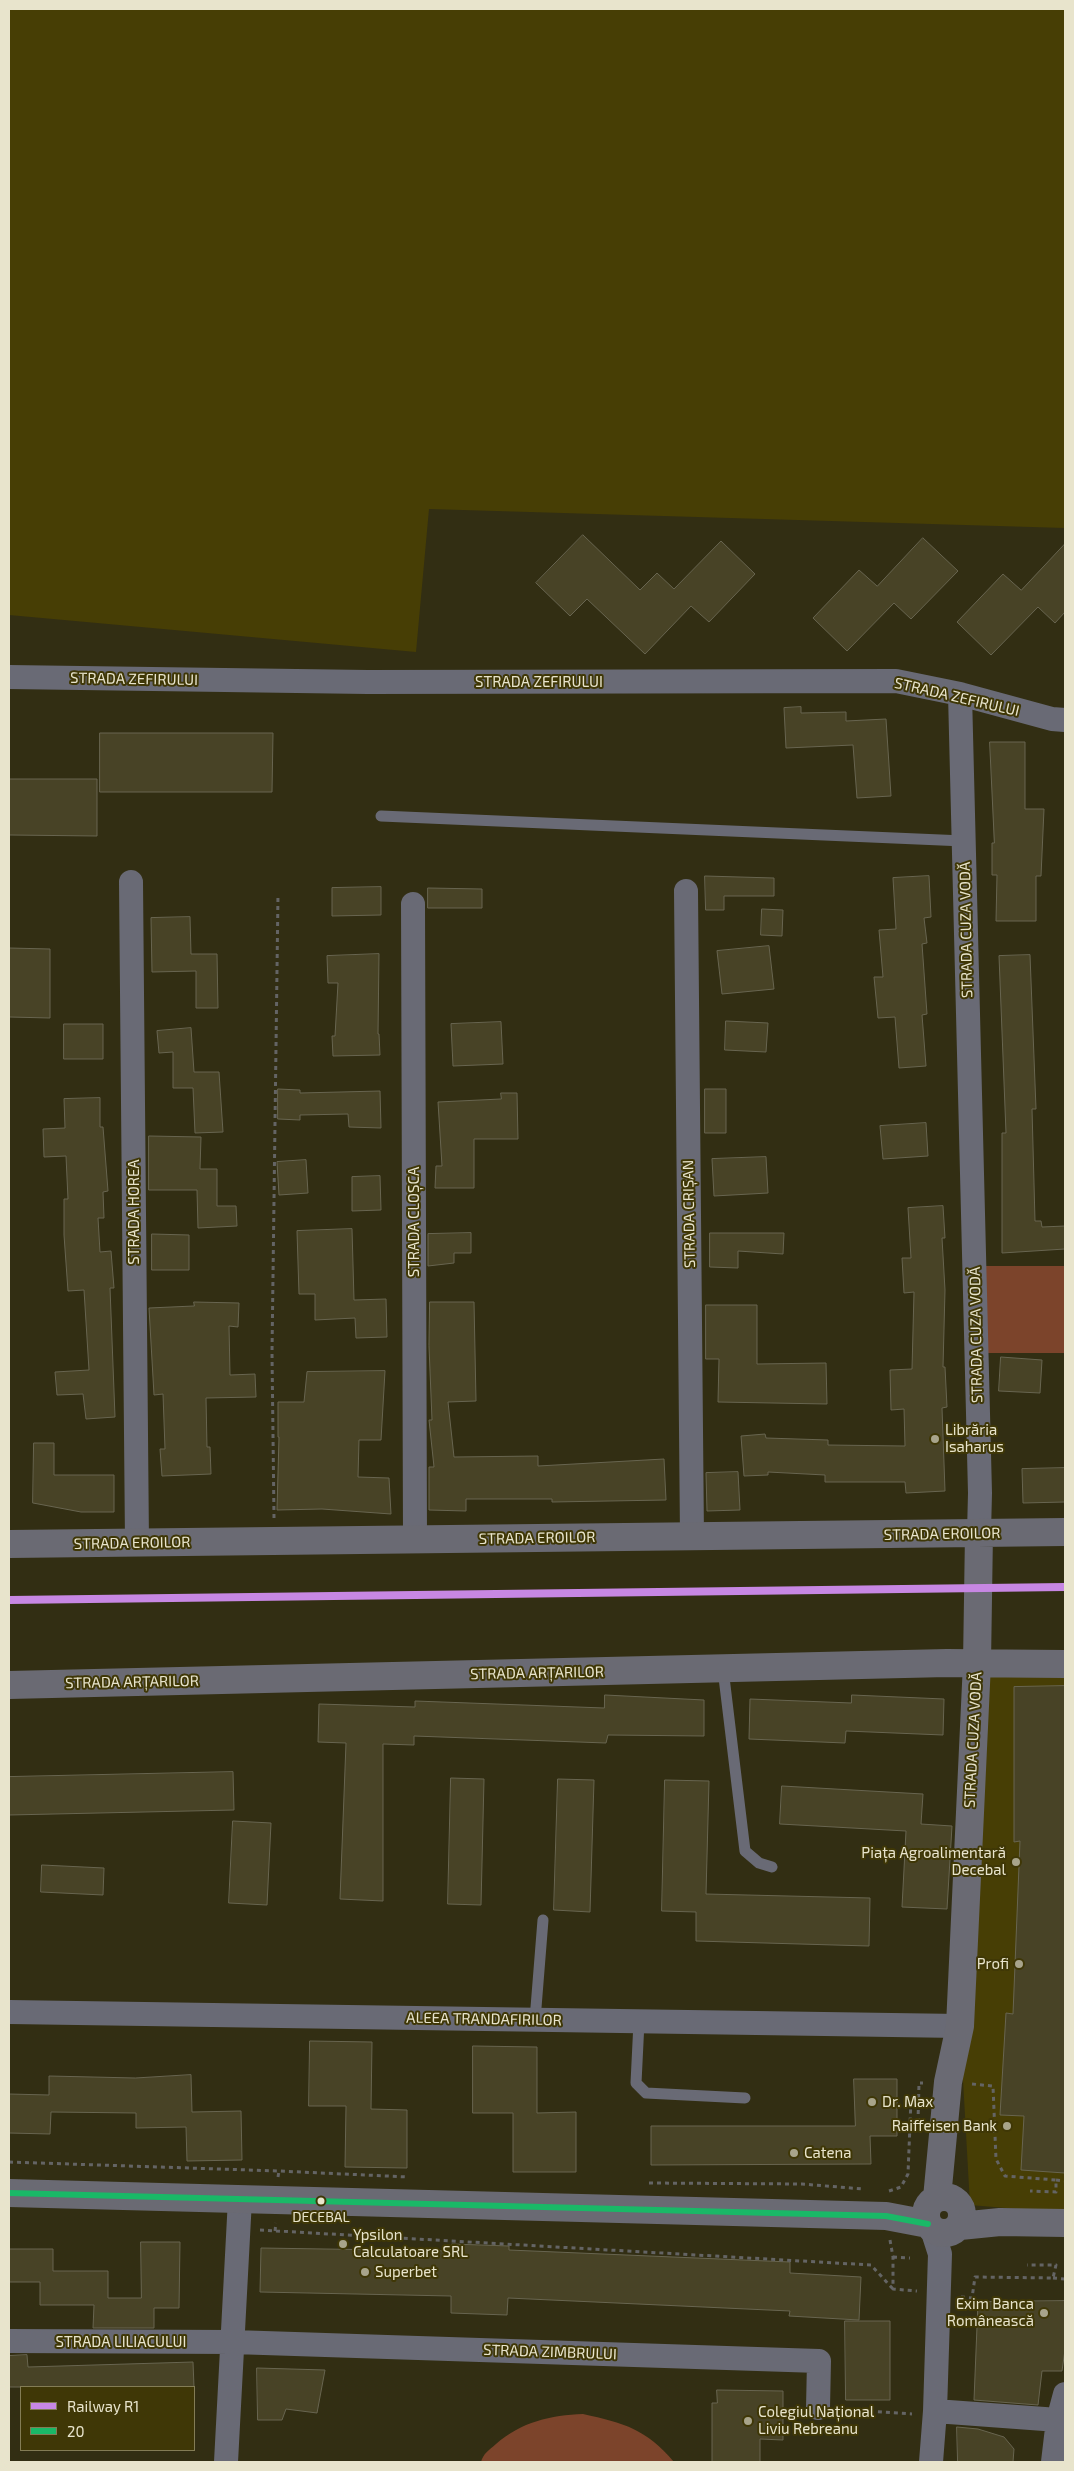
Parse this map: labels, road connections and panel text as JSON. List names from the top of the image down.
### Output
{
  "streets": {
    "street": [
      "STRADA ZEFIRULUI",
      "STRADA CUZA VODĂ",
      "STRADA HOREA",
      "STRADA CRIȘAN",
      "STRADA CLOȘCA",
      "STRADA EROILOR",
      "STRADA ARȚARILOR",
      "ALEEA TRANDAFIRILOR",
      "STRADA LILIACULUI",
      "STRADA ZIMBRULUI"
    ]
  },
  "crossings": [
    ["STRADA ZEFIRULUI", "STRADA CUZA VODĂ"],
    ["STRADA CUZA VODĂ", "STRADA EROILOR"],
    ["STRADA CUZA VODĂ", "STRADA ARȚARILOR"],
    ["STRADA CUZA VODĂ", "ALEEA TRANDAFIRILOR"],
    ["STRADA HOREA", "STRADA EROILOR"],
    ["STRADA CRIȘAN", "STRADA EROILOR"],
    ["STRADA CLOȘCA", "STRADA EROILOR"],
    ["STRADA LILIACULUI", "STRADA ZIMBRULUI"]
  ],
  "places": [
    "Librăria Isaharus",
    "Piața Agroalimentară Decebal",
    "Profi",
    "Dr. Max",
    "Raiffeisen Bank",
    "Catena",
    "DECEBAL",
    "Ypsilon Calculatoare SRL",
    "Superbet",
    "Exim Banca Românească",
    "Colegiul Național Liviu Rebreanu"
  ],
  "lines": ["rail line R1", "transit line 20"],
  "legend": ["Railway R1", "20"]
}
